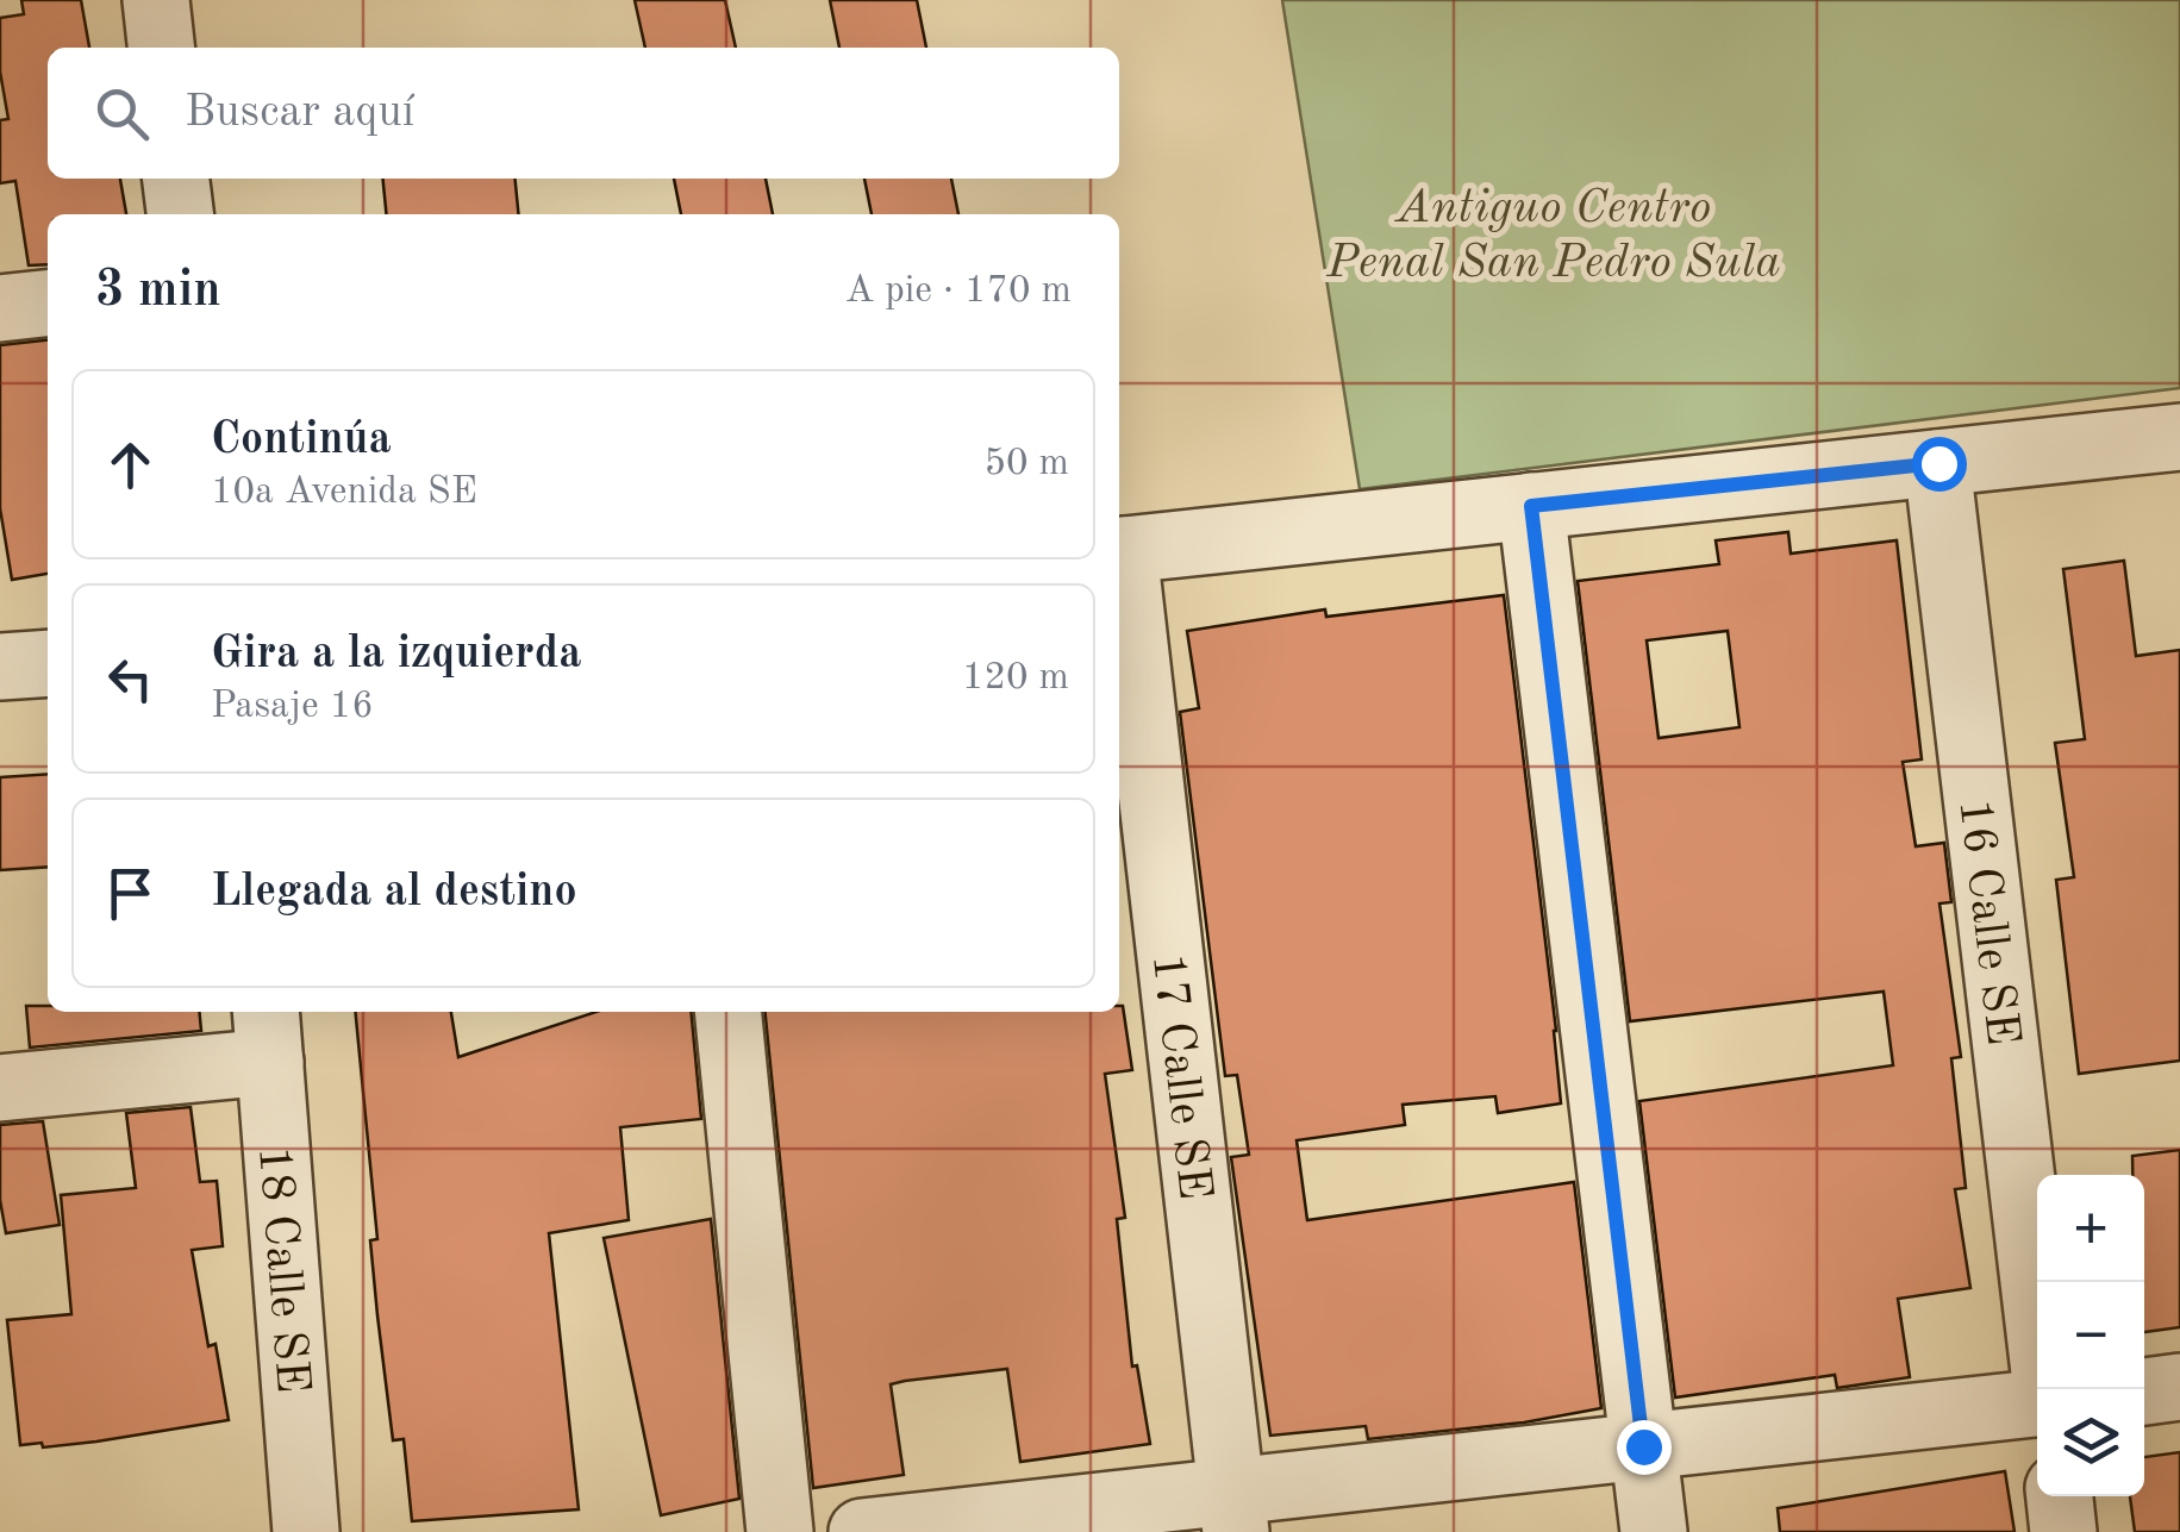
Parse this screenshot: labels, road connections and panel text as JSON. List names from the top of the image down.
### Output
{
  "streets": {
    "street": ["16 Calle SE", "17 Calle SE", "18 Calle SE"]
  },
  "parks": ["Antiguo Centro Penal San Pedro Sula"],
  "page": {
    "search": "Buscar aquí",
    "heading": ["3 min", "A pie · 170 m"],
    "list": [
      ["Continúa", "10a Avenida SE", "50 m"],
      ["Gira a la izquierda", "Pasaje 16", "120 m"],
      "Llegada al destino"
    ],
    "map_buttons": ["+", "−"]
  }
}
